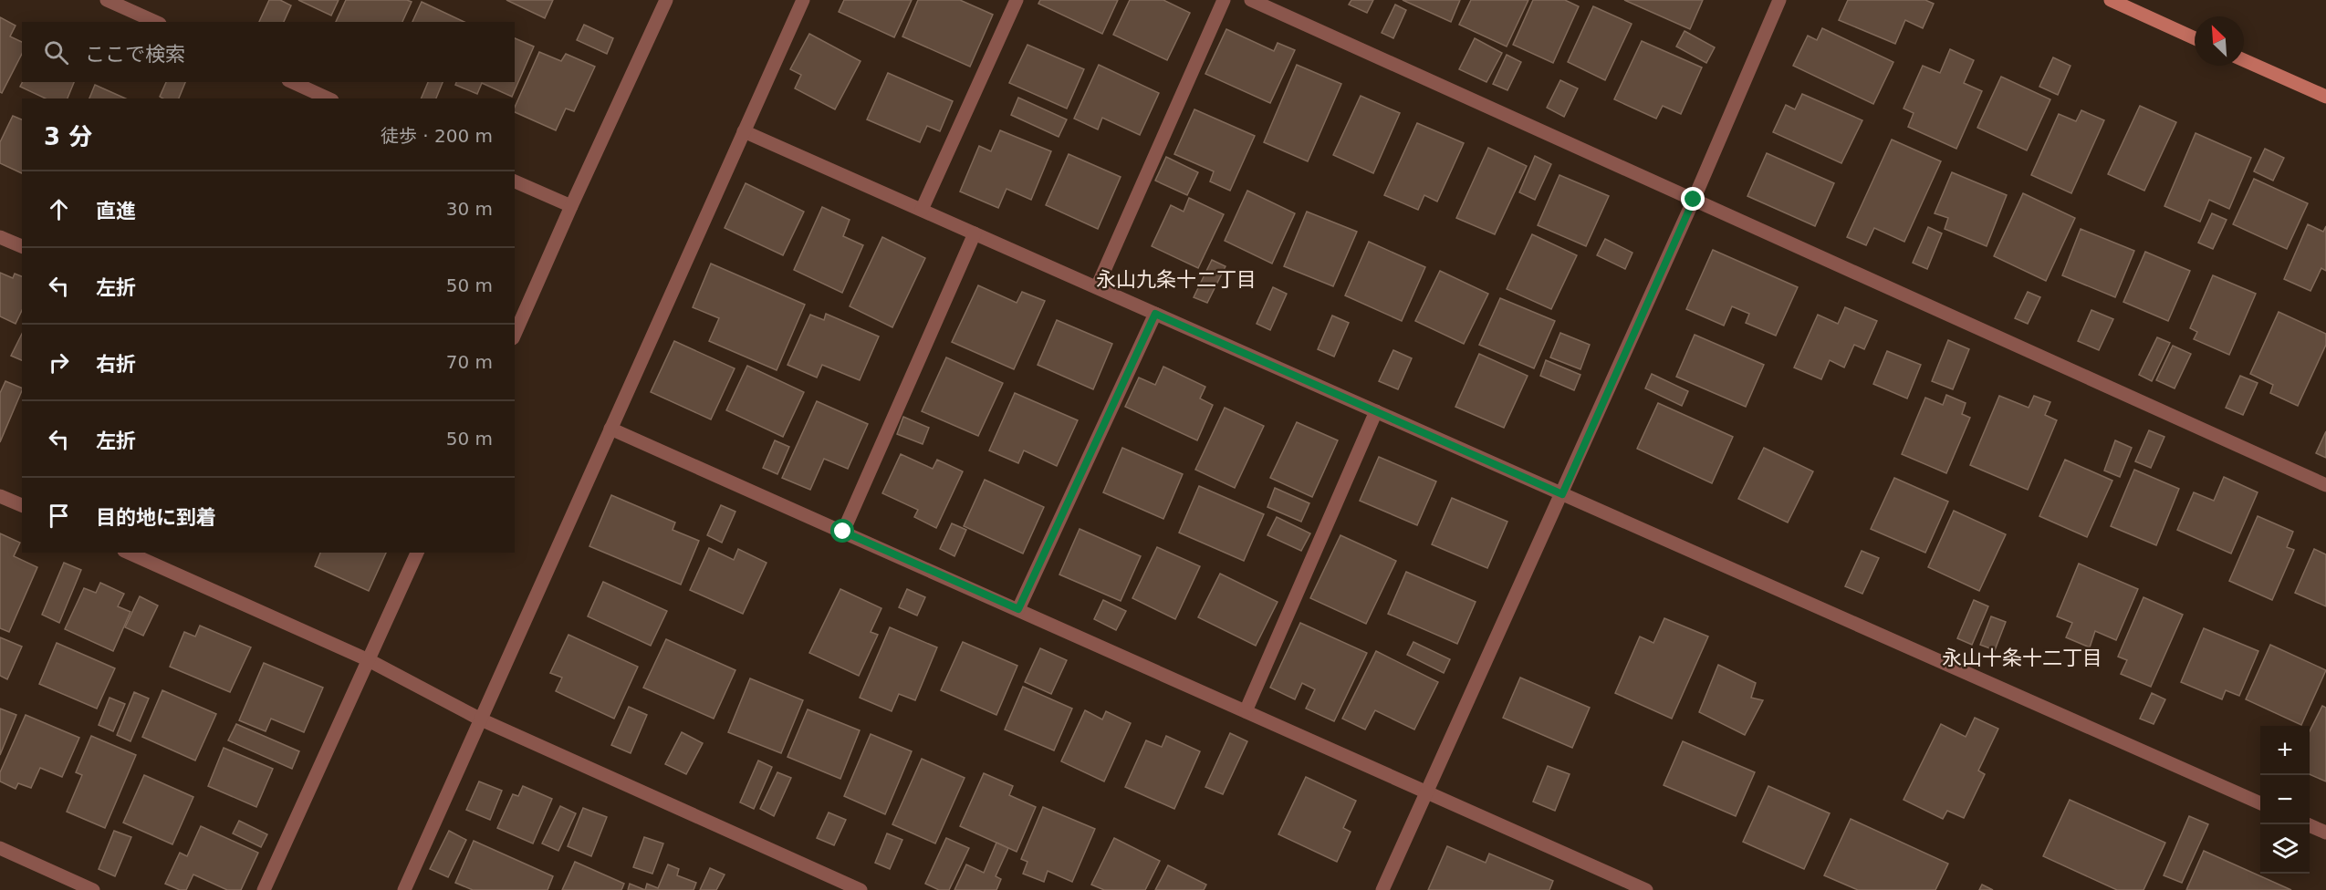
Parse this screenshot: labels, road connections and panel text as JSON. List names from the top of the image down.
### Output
{
  "districts": ["永山九条十二丁目", "永山十条十二丁目"],
  "north": "top left",
  "page": {
    "search": "ここで検索",
    "heading": ["3 分", "徒歩 · 200 m"],
    "list": [
      ["直進", "30 m"],
      ["左折", "50 m"],
      ["右折", "70 m"],
      ["左折", "50 m"],
      "目的地に到着"
    ],
    "map_buttons": ["+", "−"]
  }
}
